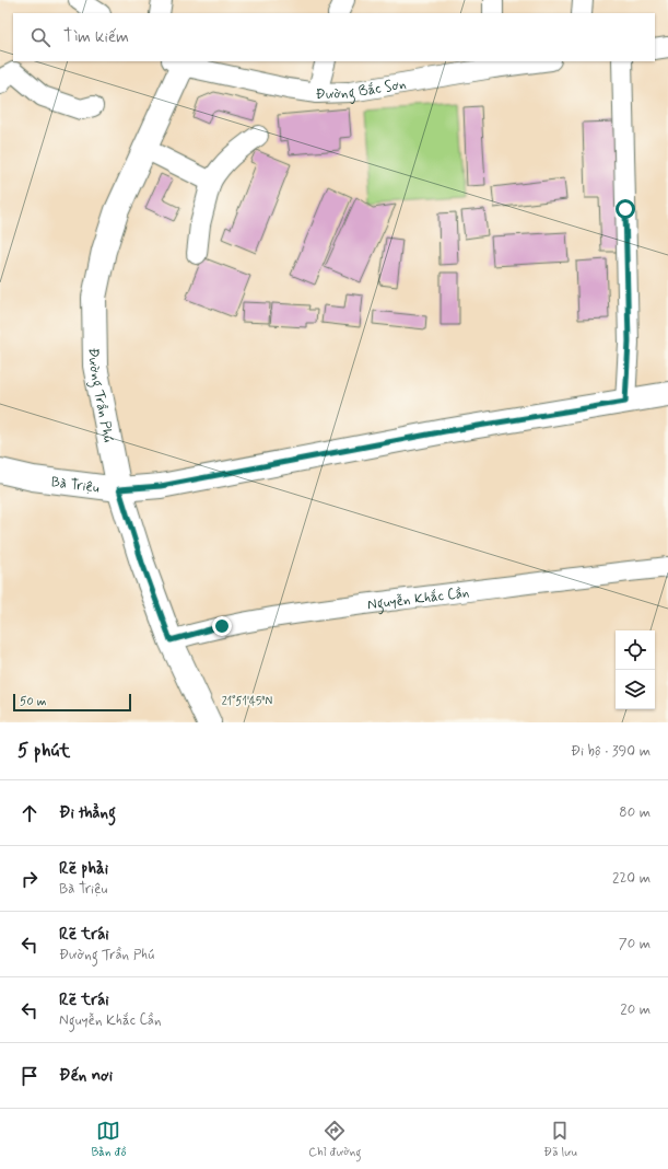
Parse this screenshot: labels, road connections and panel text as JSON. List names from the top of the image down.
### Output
{
  "streets": {
    "main road": ["Đường Trần Phú", "Bà Triệu"],
    "street": ["Đường Bắc Sơn", "Nguyễn Khắc Cần"]
  },
  "crossings": [
    ["Đường Bắc Sơn", "Đường Trần Phú"],
    ["Đường Trần Phú", "Bà Triệu"],
    ["Đường Trần Phú", "Nguyễn Khắc Cần"]
  ],
  "scale_bar": "50 m",
  "page": {
    "search": "Tìm kiếm",
    "scale": "50 m",
    "heading": ["5 phút", "Đi bộ · 390 m"],
    "list": [
      ["Đi thẳng", "80 m"],
      ["Rẽ phải", "Bà Triệu", "220 m"],
      ["Rẽ trái", "Đường Trần Phú", "70 m"],
      ["Rẽ trái", "Nguyễn Khắc Cần", "20 m"],
      "Đến nơi"
    ],
    "nav": ["Bản đồ", "Chỉ đường", "Đã lưu"]
  },
  "coordinates": ["21°51'45\"N"]
}
